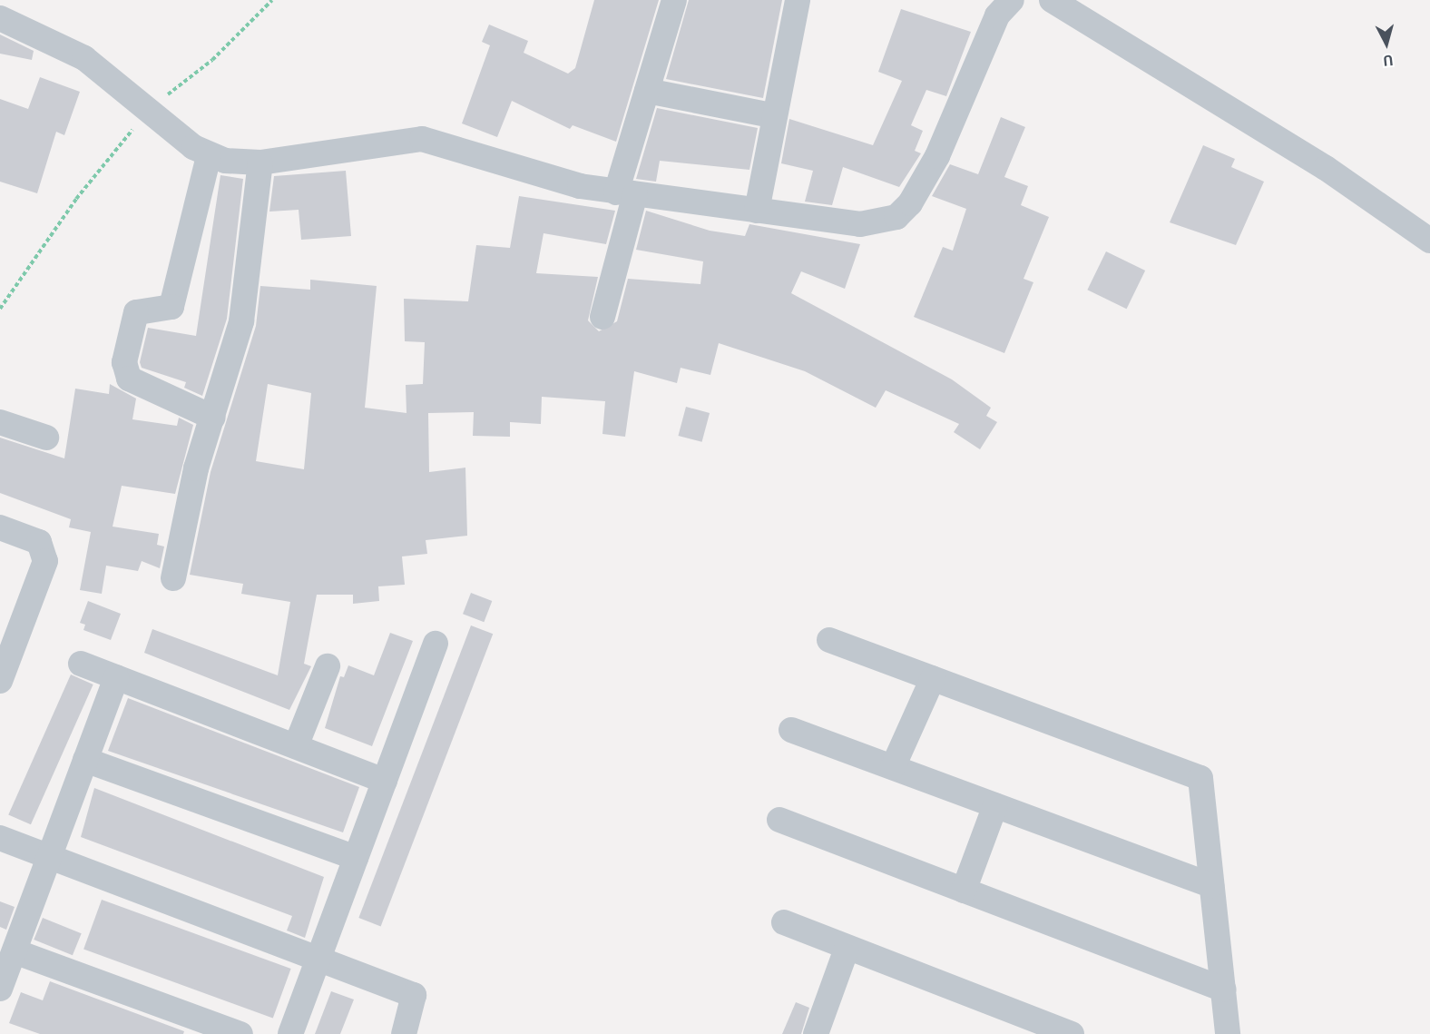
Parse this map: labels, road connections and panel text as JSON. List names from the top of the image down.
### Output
{
  "north": "bottom"
}
